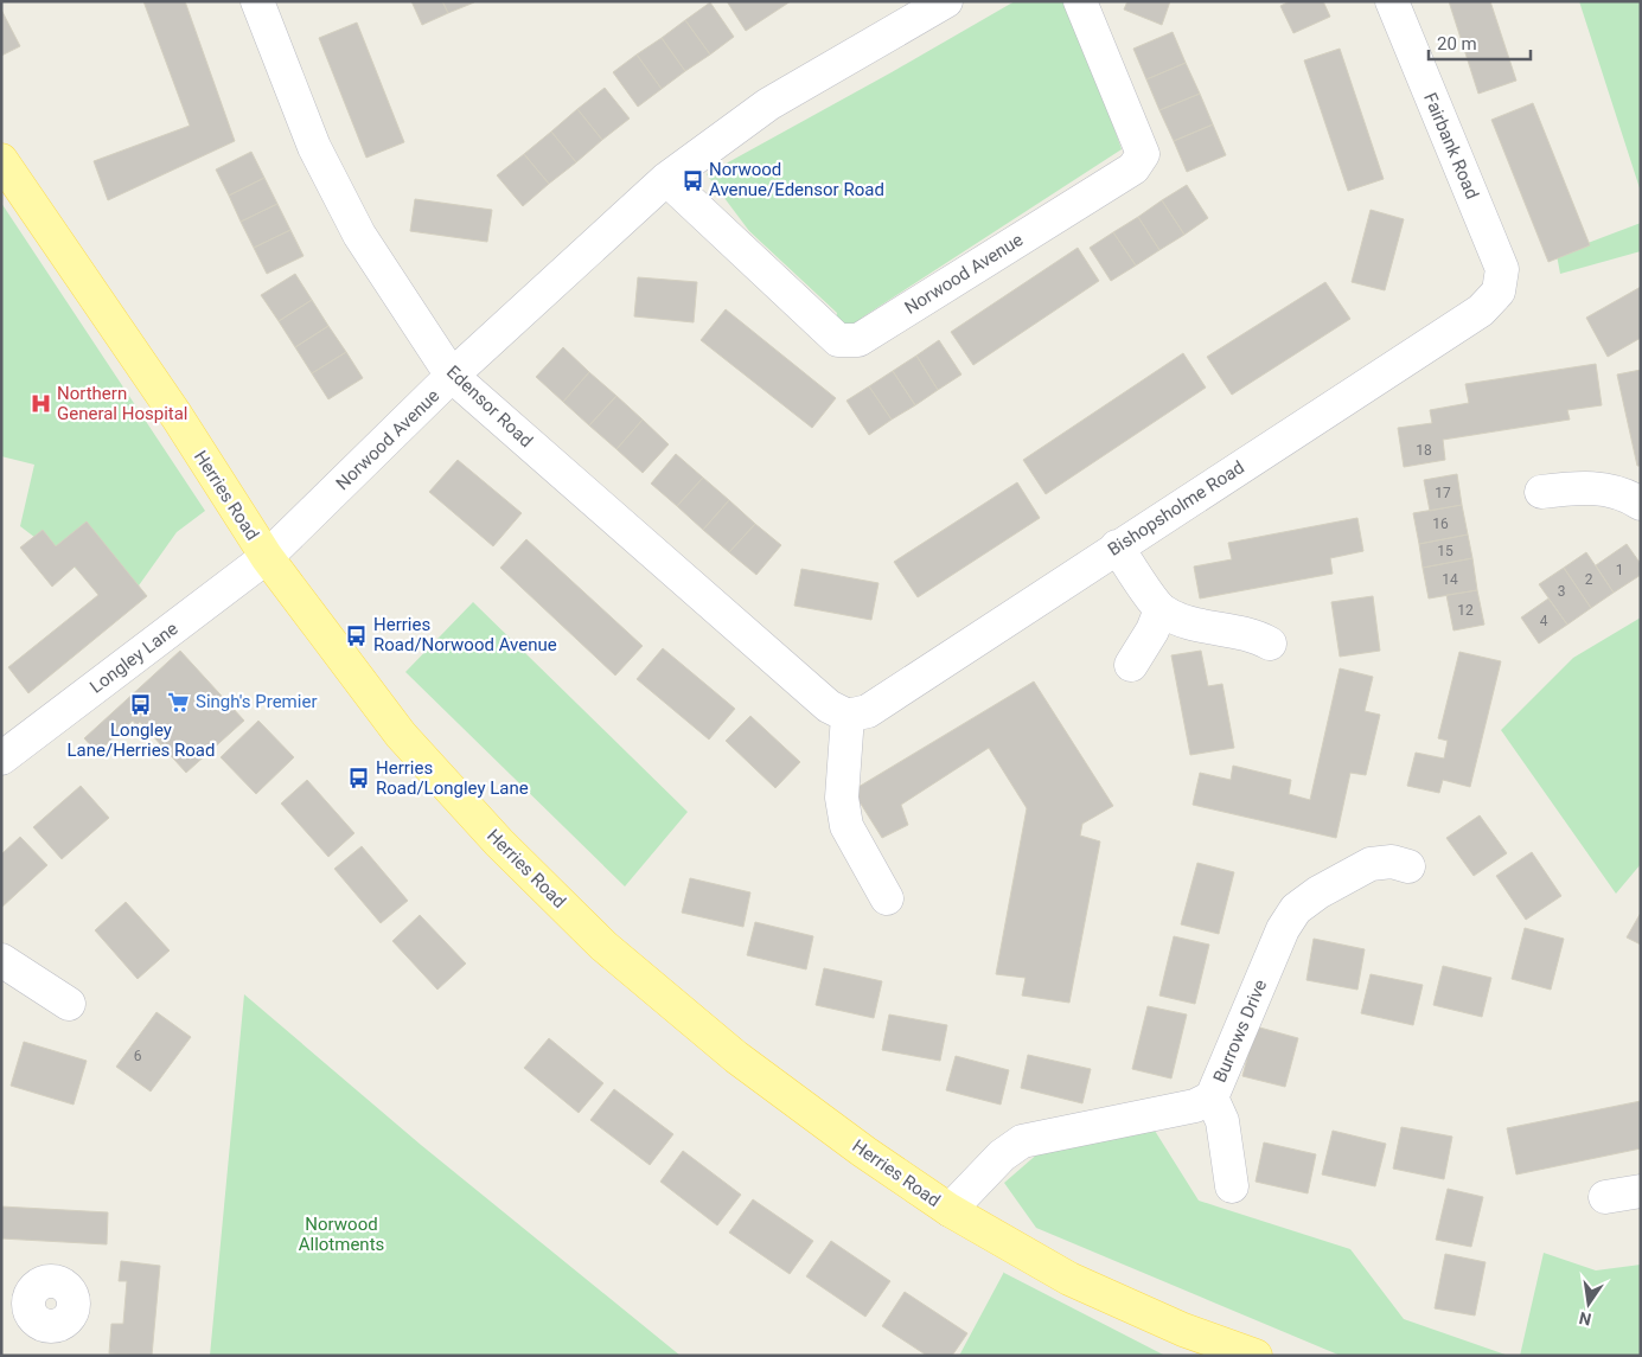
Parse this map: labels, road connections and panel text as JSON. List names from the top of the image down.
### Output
{
  "streets": {
    "main road": ["Herries Road"],
    "street": [
      "Fairbank Road",
      "Norwood Avenue",
      "Edensor Road",
      "Bishopsholme Road",
      "Longley Lane",
      "Burrows Drive"
    ]
  },
  "crossings": [
    ["Fairbank Road", "Bishopsholme Road"],
    ["Norwood Avenue", "Edensor Road"],
    ["Norwood Avenue", "Herries Road"],
    ["Norwood Avenue", "Longley Lane"],
    ["Edensor Road", "Bishopsholme Road"],
    ["Herries Road", "Longley Lane"],
    ["Herries Road", "Burrows Drive"]
  ],
  "parks": ["Norwood Allotments"],
  "places": {
    "bus stop": [
      "Norwood Avenue/Edensor Road",
      "Herries Road/Norwood Avenue",
      "Longley Lane/Herries Road",
      "Herries Road/Longley Lane"
    ],
    "hospital": ["Northern General Hospital"],
    "supermarket": ["Singh's Premier"]
  },
  "house_numbers": [
    "18",
    "17",
    "16",
    "15",
    "1",
    "14",
    "2",
    "3",
    "12",
    "4",
    "6"
  ],
  "scale_bar": "20 m",
  "north": "bottom"
}
